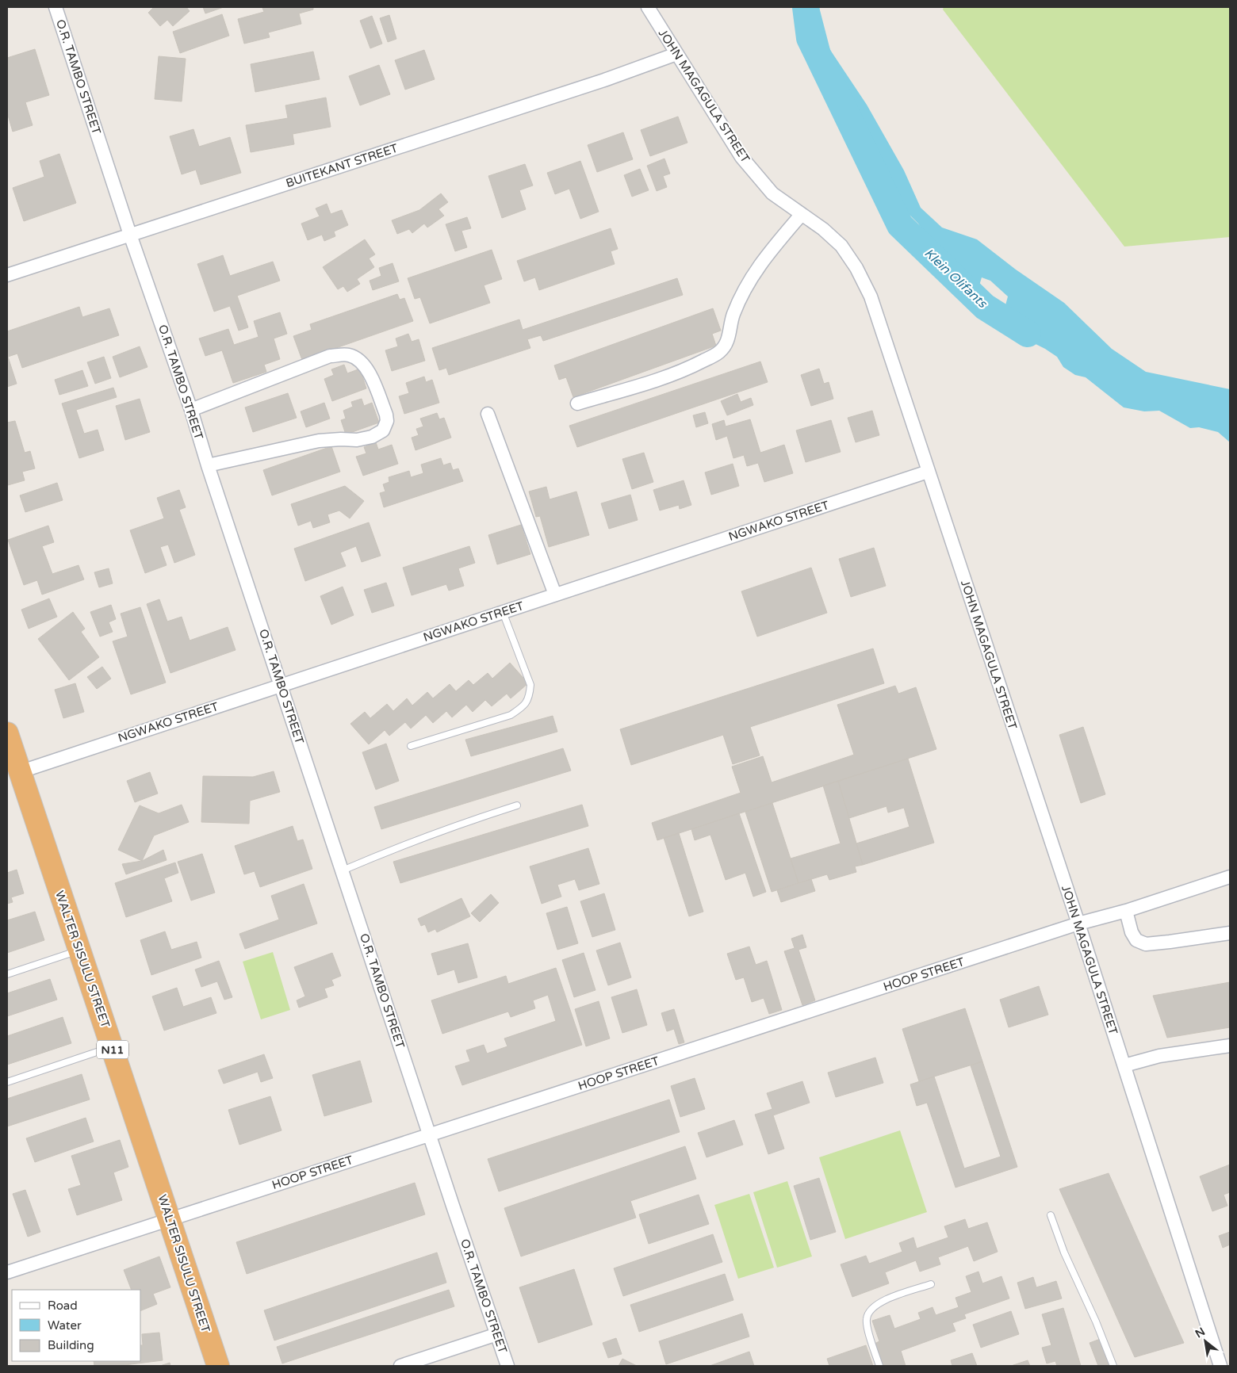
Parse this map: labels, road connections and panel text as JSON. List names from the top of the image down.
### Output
{
  "streets": {
    "highway": ["WALTER SISULU STREET", "N11"],
    "street": [
      "O.R. TAMBO STREET",
      "JOHN MAGAGULA STREET",
      "BUITEKANT STREET",
      "NGWAKO STREET",
      "HOOP STREET"
    ]
  },
  "crossings": [
    ["O.R. TAMBO STREET", "BUITEKANT STREET"],
    ["O.R. TAMBO STREET", "NGWAKO STREET"],
    ["O.R. TAMBO STREET", "HOOP STREET"],
    ["JOHN MAGAGULA STREET", "BUITEKANT STREET"],
    ["JOHN MAGAGULA STREET", "NGWAKO STREET"],
    ["JOHN MAGAGULA STREET", "HOOP STREET"],
    ["NGWAKO STREET", "WALTER SISULU STREET"],
    ["WALTER SISULU STREET", "HOOP STREET"]
  ],
  "water": ["Klein Olifants"],
  "legend": ["Road", "Water", "Building"],
  "north": "top left"
}
